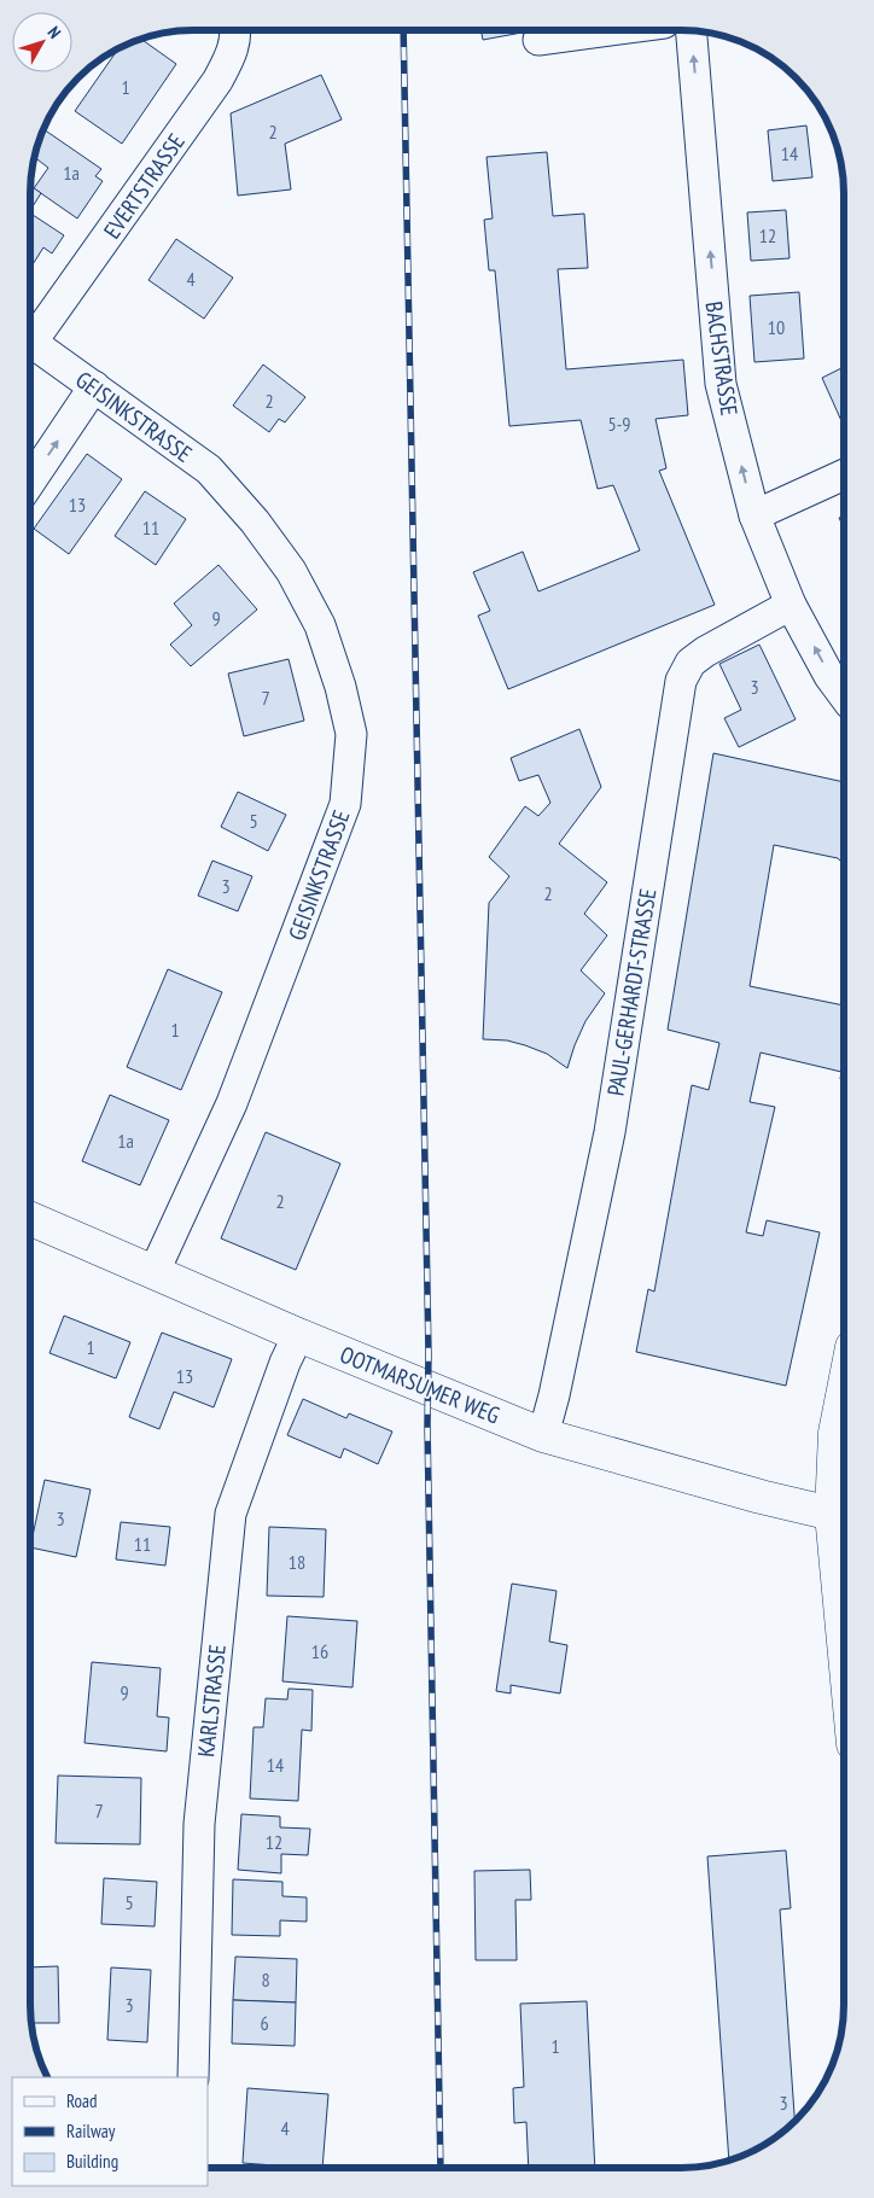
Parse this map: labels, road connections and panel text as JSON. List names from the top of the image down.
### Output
{
  "streets": {
    "street": [
      "EVERTSTRASSE",
      "BACHSTRASSE",
      "GEISINKSTRASSE",
      "PAUL-GERHARDT-STRASSE",
      "OOTMARSUMER WEG",
      "KARLSTRASSE"
    ]
  },
  "crossings": [
    ["BACHSTRASSE", "PAUL-GERHARDT-STRASSE"],
    ["GEISINKSTRASSE", "OOTMARSUMER WEG"],
    ["PAUL-GERHARDT-STRASSE", "OOTMARSUMER WEG"],
    ["OOTMARSUMER WEG", "KARLSTRASSE"]
  ],
  "one_way": ["BACHSTRASSE"],
  "house_numbers": [
    "1",
    "2",
    "14",
    "1a",
    "12",
    "4",
    "10",
    "2",
    "5-9",
    "13",
    "11",
    "9",
    "3",
    "7",
    "5",
    "3",
    "2",
    "1",
    "1a",
    "2",
    "1",
    "13",
    "3",
    "11",
    "18",
    "16",
    "9",
    "14",
    "7",
    "12",
    "5",
    "8",
    "3",
    "6",
    "1",
    "3",
    "4"
  ],
  "legend": ["Road", "Railway", "Building"],
  "north": "top right"
}
